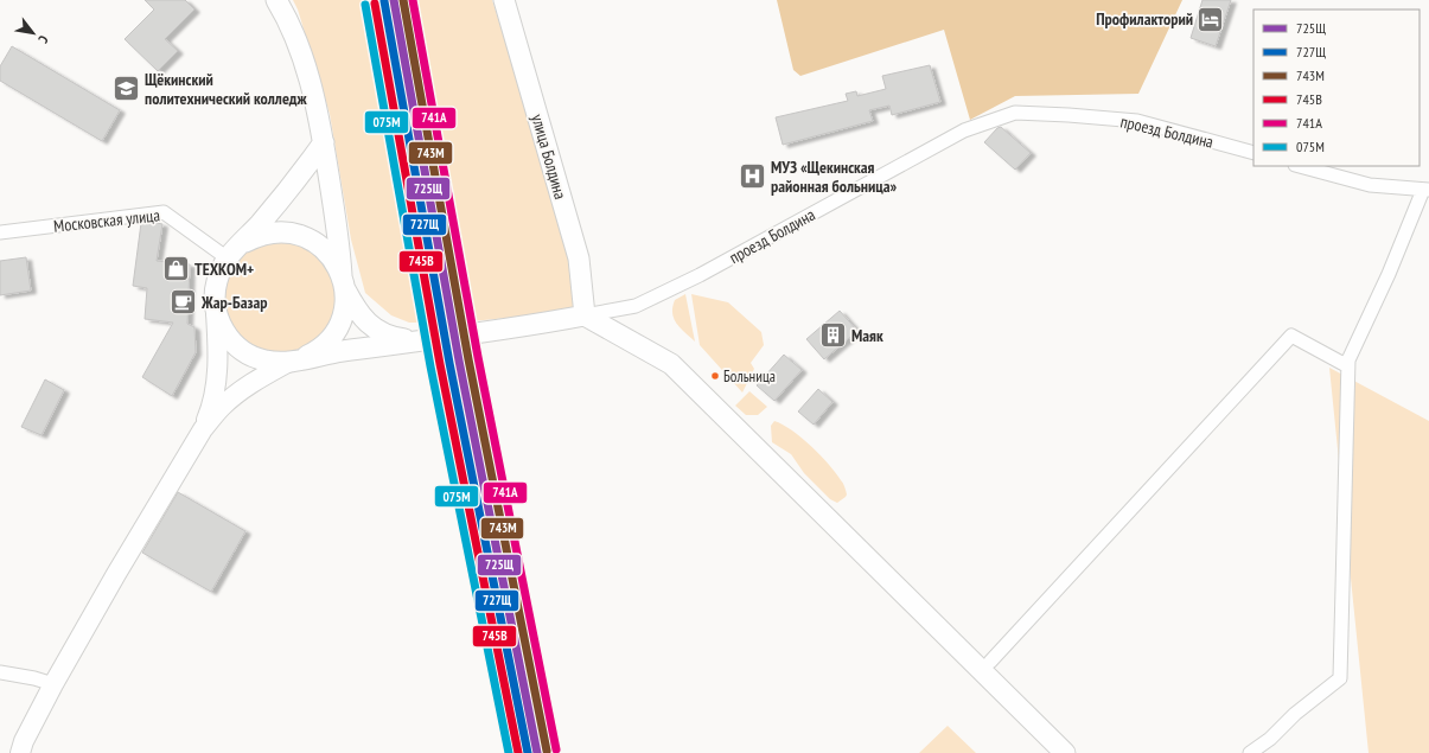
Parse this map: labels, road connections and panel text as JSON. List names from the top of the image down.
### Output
{
  "streets": {
    "main road": ["улица Болдина"],
    "street": ["проезд Болдина", "Московская улица"]
  },
  "crossings": [
    ["проезд Болдина", "улица Болдина"]
  ],
  "places": {
    "hotel": ["Профилакторий"],
    "school or university": ["Щёкинский политехнический колледж"],
    "hospital": ["МУЗ «Щекинская районная больница»"],
    "shop": ["ТЕХКОМ+"],
    "cafe": ["Жар-Базар"],
    "building": ["Маяк"],
    "other": ["Больница"]
  },
  "lines": [
    "transit line 725Щ",
    "transit line 743М",
    "transit line 741А",
    "transit line 727Щ",
    "transit line 745В",
    "transit line 075М"
  ],
  "legend": [
    "725Щ",
    "727Щ",
    "743М",
    "745В",
    "741А",
    "075М"
  ],
  "north": "bottom right"
}
